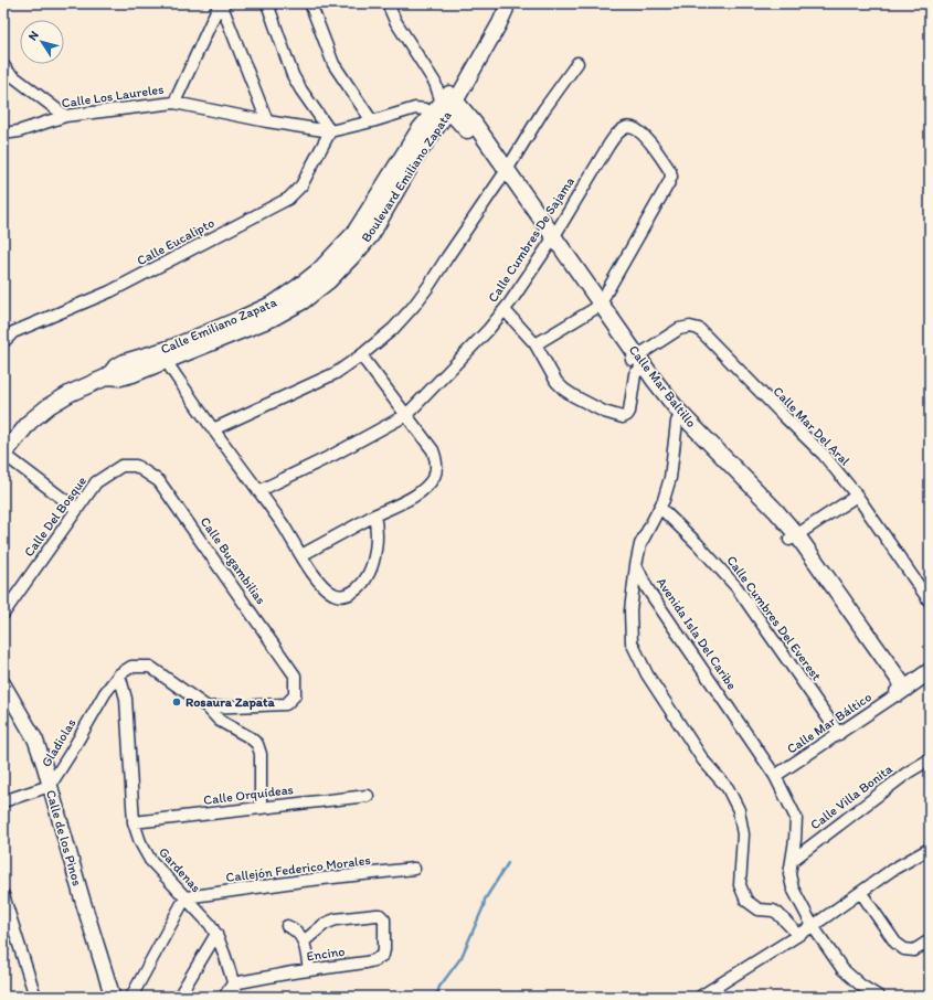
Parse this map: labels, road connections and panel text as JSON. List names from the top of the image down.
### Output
{
  "streets": {
    "main road": ["Calle Emiliano Zapata", "Calle Mar Baltillo"],
    "street": [
      "Calle Los Laureles",
      "Boulevard Emiliano Zapata",
      "Calle Cumbres De Sajama",
      "Calle Eucalipto",
      "Calle Mar Del Aral",
      "Calle Del Bosque",
      "Calle Bugambilias",
      "Calle Cumbres Del Everest",
      "Avenida Isla Del Caribe",
      "Calle Mar Báltico",
      "Gladiolas",
      "Calle Orquídeas",
      "Calle Villa Bonita",
      "Calle de los Pinos",
      "Callejón Federico Morales",
      "Gardenas",
      "Encino"
    ]
  },
  "crossings": [
    ["Calle Los Laureles", "Calle Eucalipto"],
    ["Boulevard Emiliano Zapata", "Calle Emiliano Zapata"],
    ["Boulevard Emiliano Zapata", "Calle Mar Baltillo"],
    ["Calle Cumbres De Sajama", "Calle Mar Baltillo"],
    ["Calle Emiliano Zapata", "Calle Mar Baltillo"],
    ["Calle Mar Baltillo", "Calle Mar Del Aral"],
    ["Calle Mar Baltillo", "Calle Mar Báltico"],
    ["Calle Del Bosque", "Calle Bugambilias"],
    ["Calle Cumbres Del Everest", "Calle Mar Báltico"],
    ["Avenida Isla Del Caribe", "Calle Mar Báltico"],
    ["Avenida Isla Del Caribe", "Calle Villa Bonita"],
    ["Gladiolas", "Calle de los Pinos"],
    ["Gladiolas", "Gardenas"],
    ["Calle Orquídeas", "Gardenas"],
    ["Callejón Federico Morales", "Gardenas"],
    ["Gardenas", "Encino"]
  ],
  "places": ["Rosaura Zapata"],
  "north": "top left"
}
